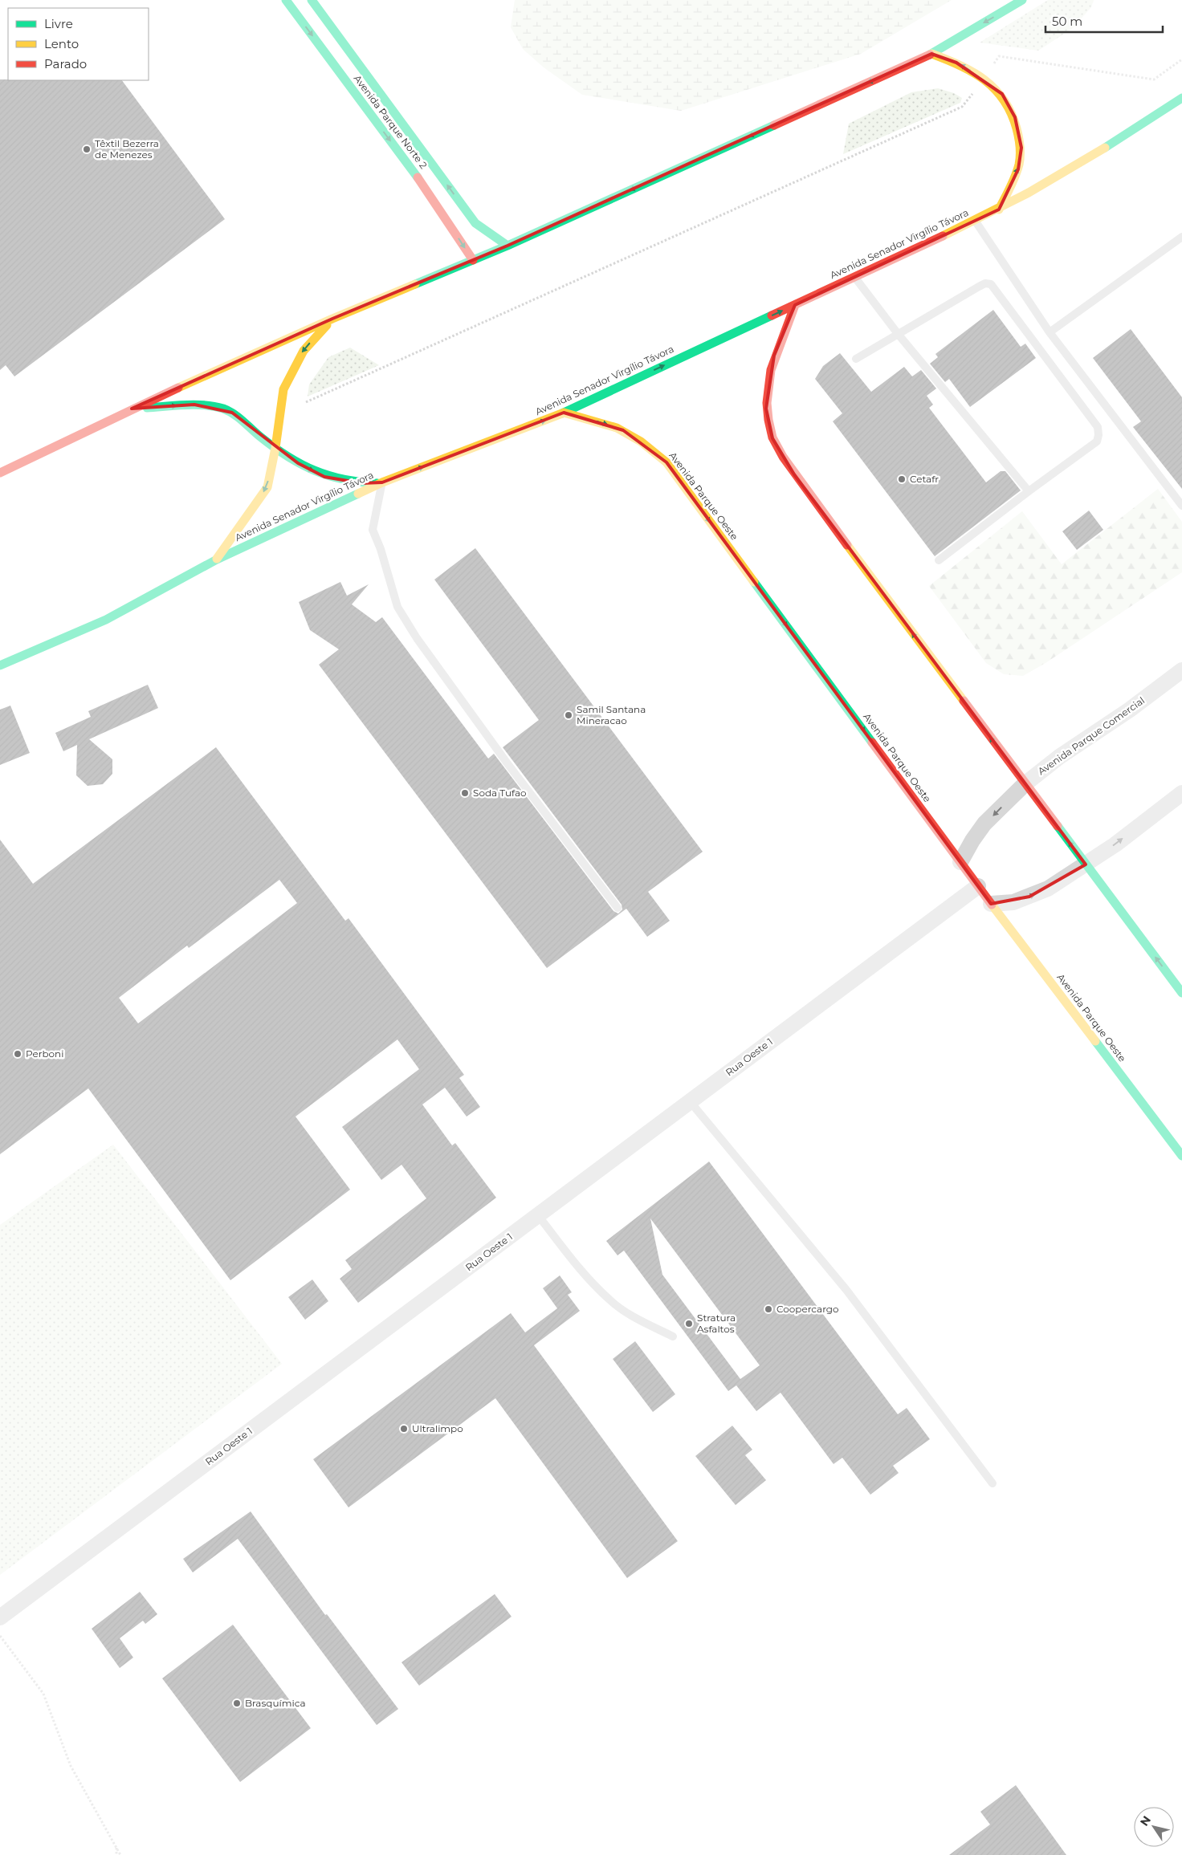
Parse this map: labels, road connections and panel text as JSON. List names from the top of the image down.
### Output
{
  "streets": {
    "street": [
      "Avenida Parque Norte 2",
      "Avenida Senador Virgílio Távora",
      "Avenida Parque Oeste",
      "Avenida Parque Comercial",
      "Rua Oeste 1"
    ]
  },
  "crossings": [
    ["Avenida Senador Virgílio Távora", "Avenida Parque Oeste"],
    ["Avenida Parque Oeste", "Avenida Parque Comercial"],
    ["Avenida Parque Oeste", "Rua Oeste 1"]
  ],
  "one_way": ["Avenida Parque Oeste"],
  "places": [
    "Têxtil Bezerra de Menezes",
    "Cetafr",
    "Samil Santana Mineracao",
    "Soda Tufao",
    "Perboni",
    "Coopercargo",
    "Stratura Asfaltos",
    "Ultralimpo",
    "Brasquímica"
  ],
  "legend": ["Livre", "Lento", "Parado"],
  "scale_bar": "50 m",
  "north": "top left"
}
